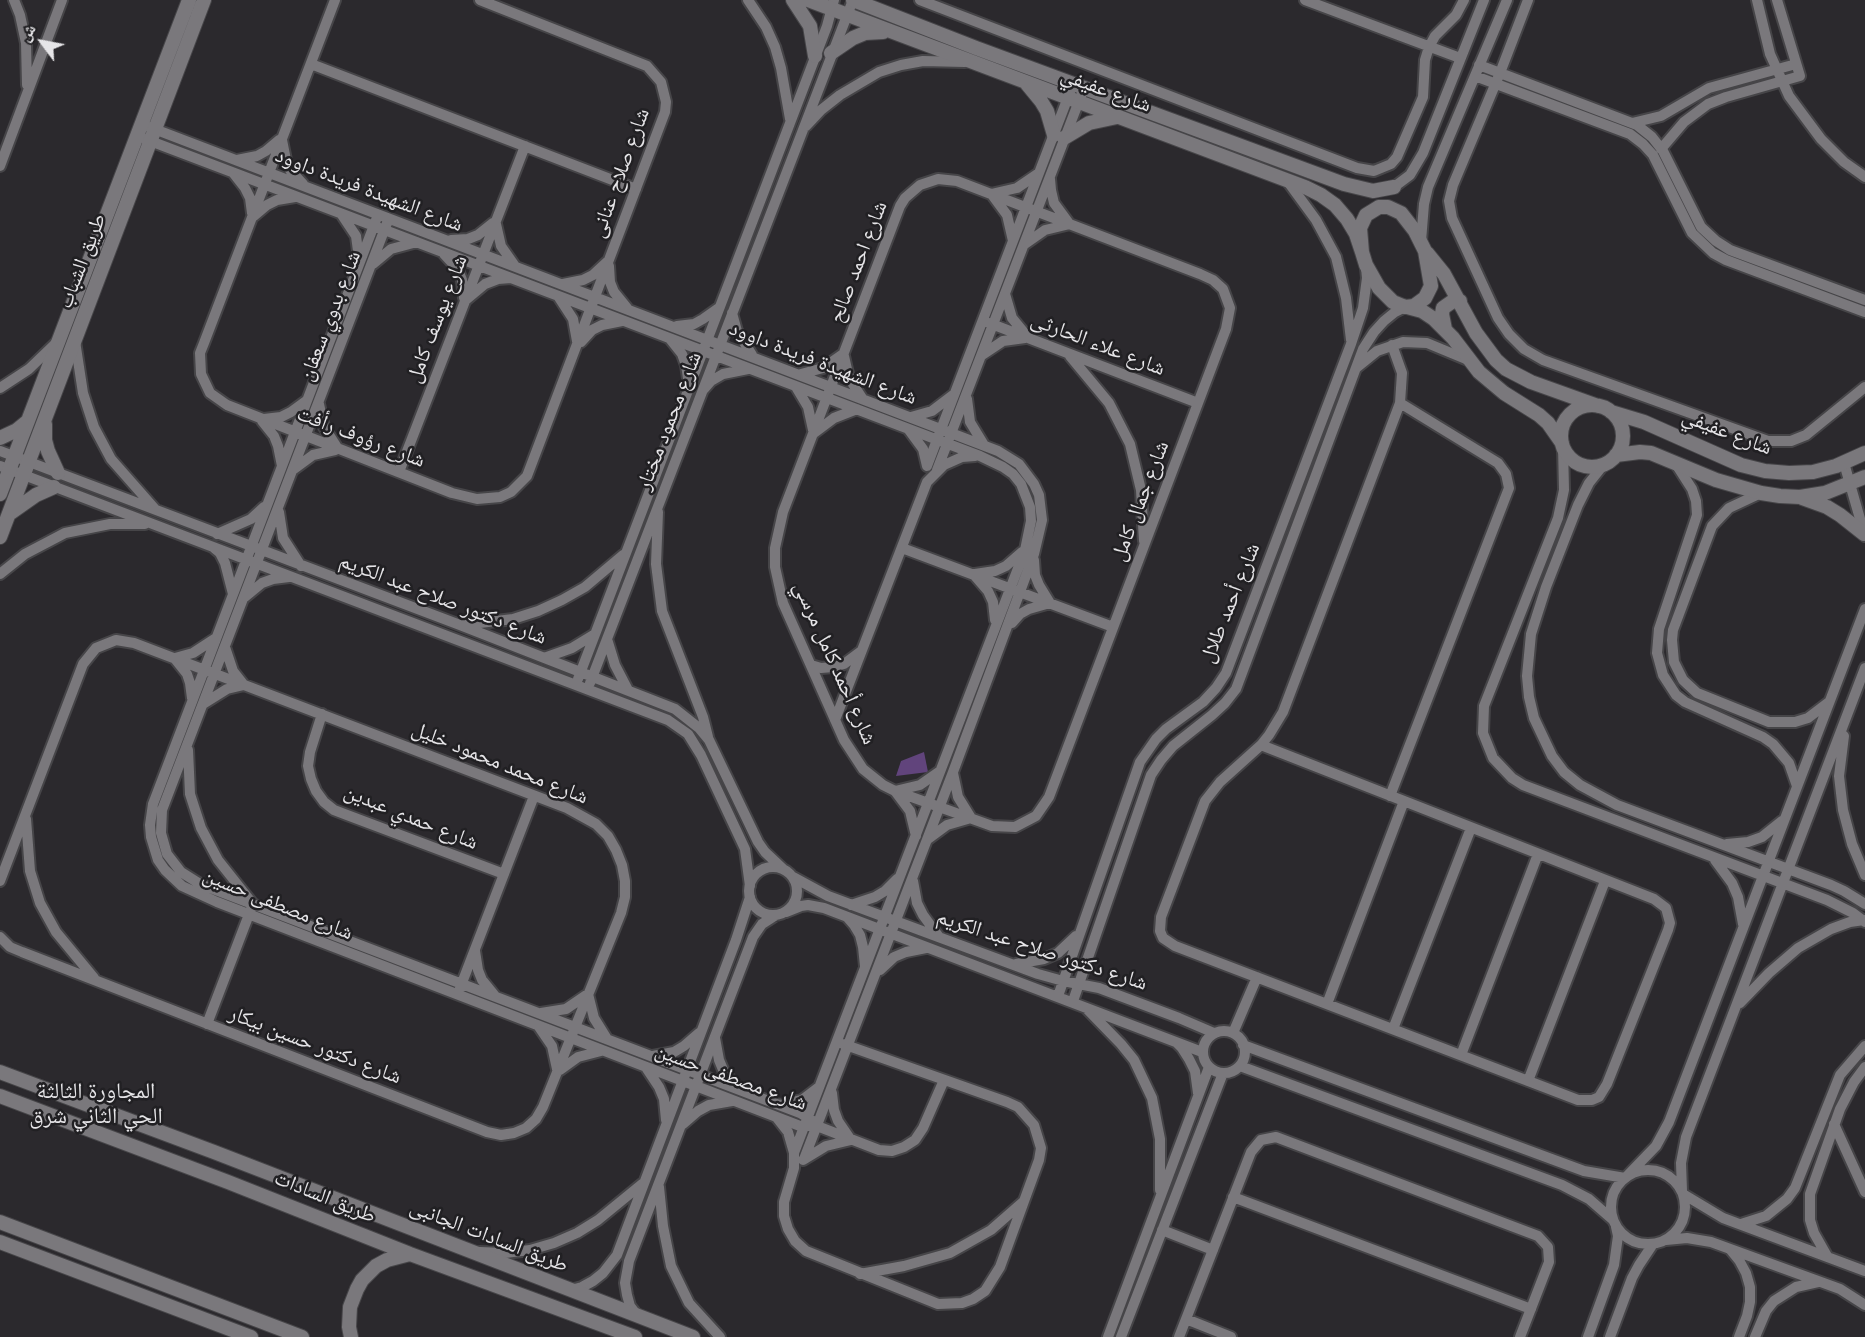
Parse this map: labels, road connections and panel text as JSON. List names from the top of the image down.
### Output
{
  "streets": {
    "street": [
      "شارع عفيفي",
      "شارع صلاح عنانى",
      "شارع الشهيدة فريدة داوود",
      "طريق الشباب",
      "شارع احمد صالح",
      "شارع بدوي سعفان",
      "شارع يوسف كامل",
      "شارع علاء الحارثى",
      "شارع محمود مختار",
      "شارع رؤوف رأفت",
      "شارع جمال كامل",
      "شارع دكتور صلاح عبد الكريم",
      "شارع أحمد طلال",
      "شارع أحمد كامل مرسي",
      "شارع محمد محمود خليل",
      "شارع حمدي عبدين",
      "شارع مصطفى حسين",
      "شارع دكتور حسين بيكار",
      "طريق السادات",
      "طريق السادات الجانبى"
    ]
  },
  "crossings": [
    ["شارع عفيفي", "شارع محمود مختار"],
    ["شارع عفيفي", "شارع أحمد طلال"],
    ["شارع صلاح عنانى", "شارع الشهيدة فريدة داوود"],
    ["شارع صلاح عنانى", "شارع يوسف كامل"],
    ["شارع صلاح عنانى", "شارع رؤوف رأفت"],
    ["شارع الشهيدة فريدة داوود", "طريق الشباب"],
    ["شارع الشهيدة فريدة داوود", "شارع احمد صالح"],
    ["شارع الشهيدة فريدة داوود", "شارع بدوي سعفان"],
    ["شارع الشهيدة فريدة داوود", "شارع يوسف كامل"],
    ["شارع الشهيدة فريدة داوود", "شارع محمود مختار"],
    ["شارع الشهيدة فريدة داوود", "شارع رؤوف رأفت"],
    ["شارع الشهيدة فريدة داوود", "شارع جمال كامل"],
    ["شارع الشهيدة فريدة داوود", "شارع دكتور صلاح عبد الكريم"],
    ["شارع الشهيدة فريدة داوود", "شارع أحمد كامل مرسي"],
    ["شارع الشهيدة فريدة داوود", "شارع مصطفى حسين"],
    ["طريق الشباب", "شارع دكتور صلاح عبد الكريم"],
    ["شارع احمد صالح", "شارع جمال كامل"],
    ["شارع احمد صالح", "شارع أحمد كامل مرسي"],
    ["شارع بدوي سعفان", "شارع رؤوف رأفت"],
    ["شارع بدوي سعفان", "شارع دكتور صلاح عبد الكريم"],
    ["شارع بدوي سعفان", "شارع مصطفى حسين"],
    ["شارع يوسف كامل", "شارع رؤوف رأفت"],
    ["شارع علاء الحارثى", "شارع جمال كامل"],
    ["شارع محمود مختار", "شارع دكتور صلاح عبد الكريم"],
    ["شارع جمال كامل", "شارع أحمد كامل مرسي"],
    ["شارع دكتور صلاح عبد الكريم", "شارع أحمد طلال"],
    ["شارع دكتور صلاح عبد الكريم", "شارع مصطفى حسين"],
    ["شارع دكتور صلاح عبد الكريم", "طريق السادات الجانبى"],
    ["شارع محمد محمود خليل", "شارع حمدي عبدين"],
    ["شارع محمد محمود خليل", "شارع مصطفى حسين"],
    ["شارع محمد محمود خليل", "شارع دكتور حسين بيكار"],
    ["شارع مصطفى حسين", "شارع دكتور حسين بيكار"]
  ],
  "districts": ["المجاورة الثالثة الحي الثاني شرق"],
  "north": "top left"
}
